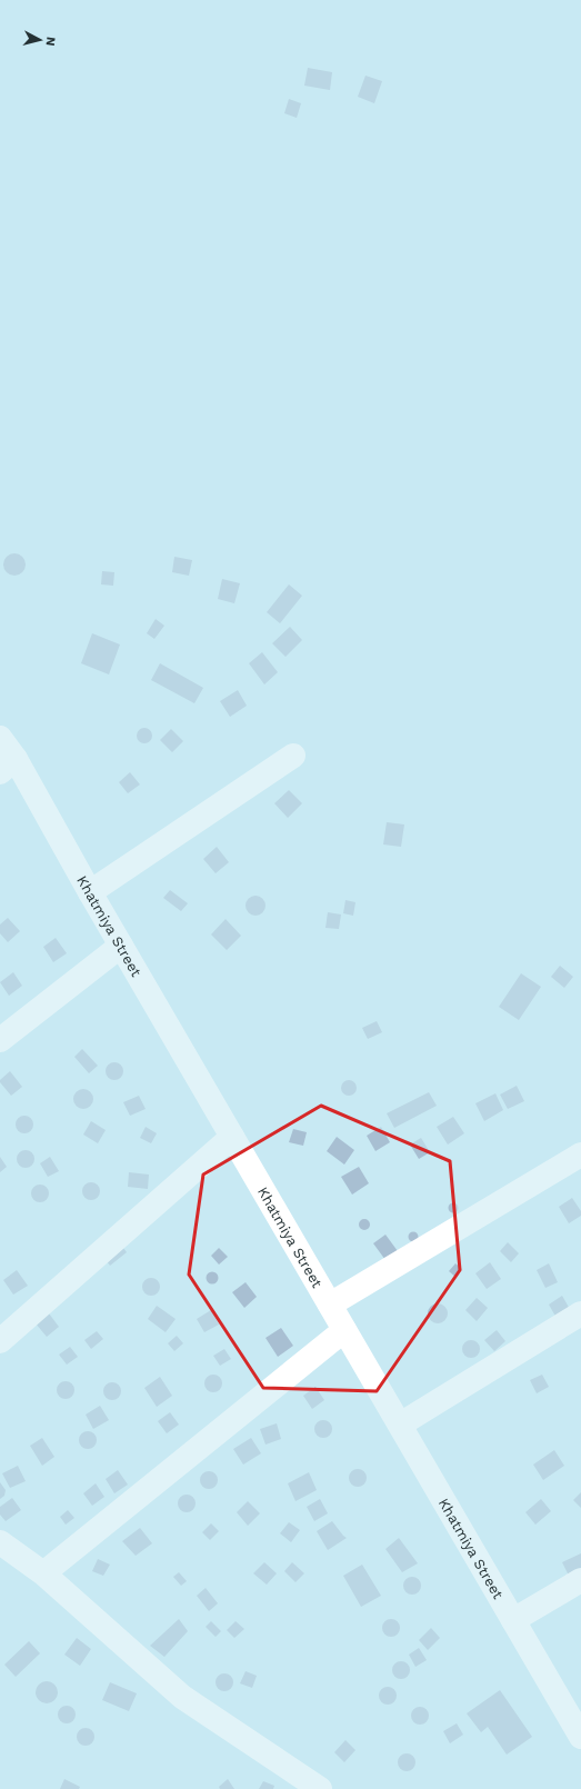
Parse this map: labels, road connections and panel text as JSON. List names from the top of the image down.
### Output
{
  "streets": {
    "street": ["Khatmiya Street"]
  },
  "north": "right"
}
